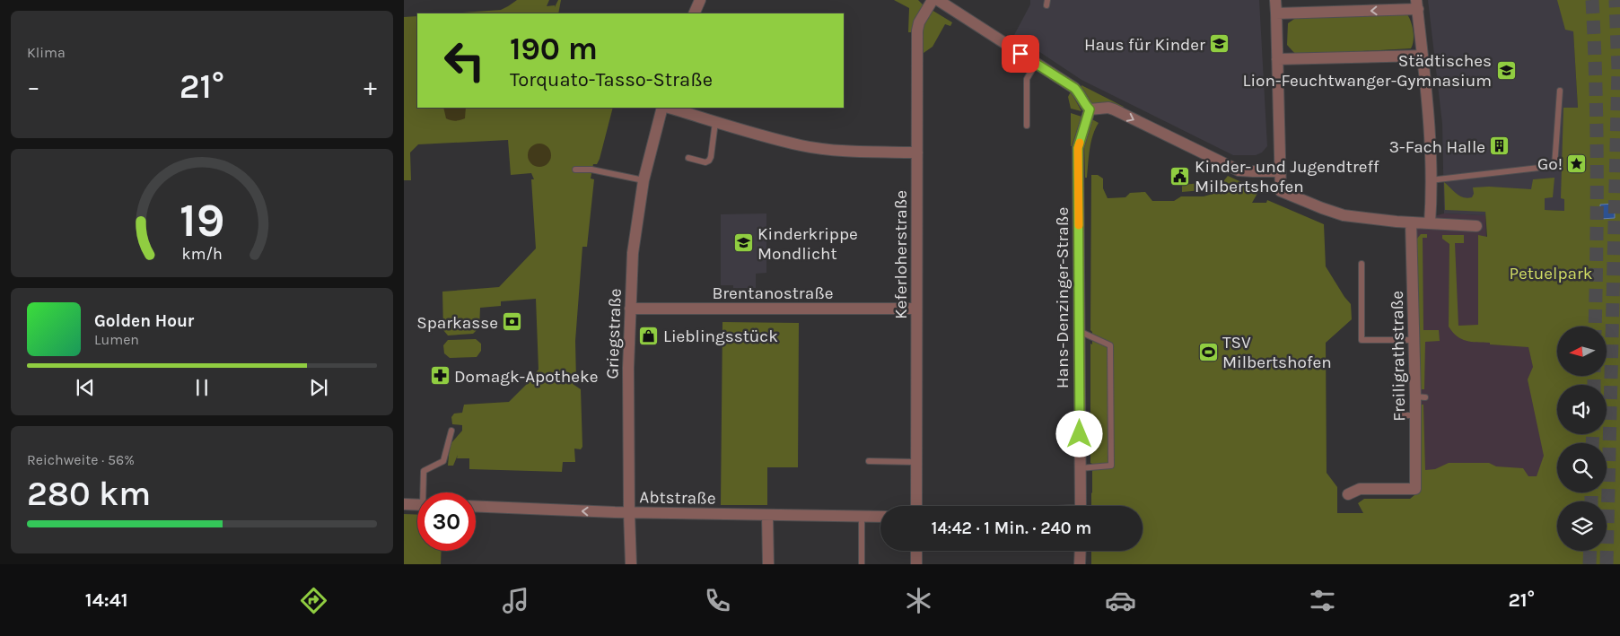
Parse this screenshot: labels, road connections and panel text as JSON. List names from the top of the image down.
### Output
{
  "streets": {
    "street": [
      "Keferloherstraße",
      "Brentanostraße",
      "Hans-Denzinger-Straße",
      "Griegstraße",
      "Freiligrathstraße",
      "Abtstraße"
    ]
  },
  "crossings": [
    ["Keferloherstraße", "Brentanostraße"],
    ["Brentanostraße", "Griegstraße"],
    ["Griegstraße", "Abtstraße"]
  ],
  "one_way": ["Abtstraße"],
  "parks": ["Petuelpark"],
  "places": {
    "school or university": ["Haus für Kinder", "Städtisches Lion-Feuchtwanger-Gymnasium", "Kinderkrippe Mondlicht"],
    "building": ["3-Fach Halle"],
    "place": ["Go!"],
    "public building": ["Kinder- und Jugendtreff Milbertshofen"],
    "bank": ["Sparkasse"],
    "shop": ["Lieblingsstück"],
    "sports": ["TSV Milbertshofen"],
    "pharmacy": ["Domagk-Apotheke"]
  },
  "north": "left",
  "page": {
    "tile": [
      "Klima",
      ["Reichweite · 56%", "280 km"]
    ],
    "turn": ["190 m", "Torquato-Tasso-Straße"],
    "heat": ["−", "21°", "+"],
    "song": ["Golden Hour", "Lumen"],
    "limit": "30",
    "trip": "14:42 · 1 Min. · 240 m",
    "tabs": ["14:41", "21°"],
    "gauge": ["19", "km/h"]
  }
}
